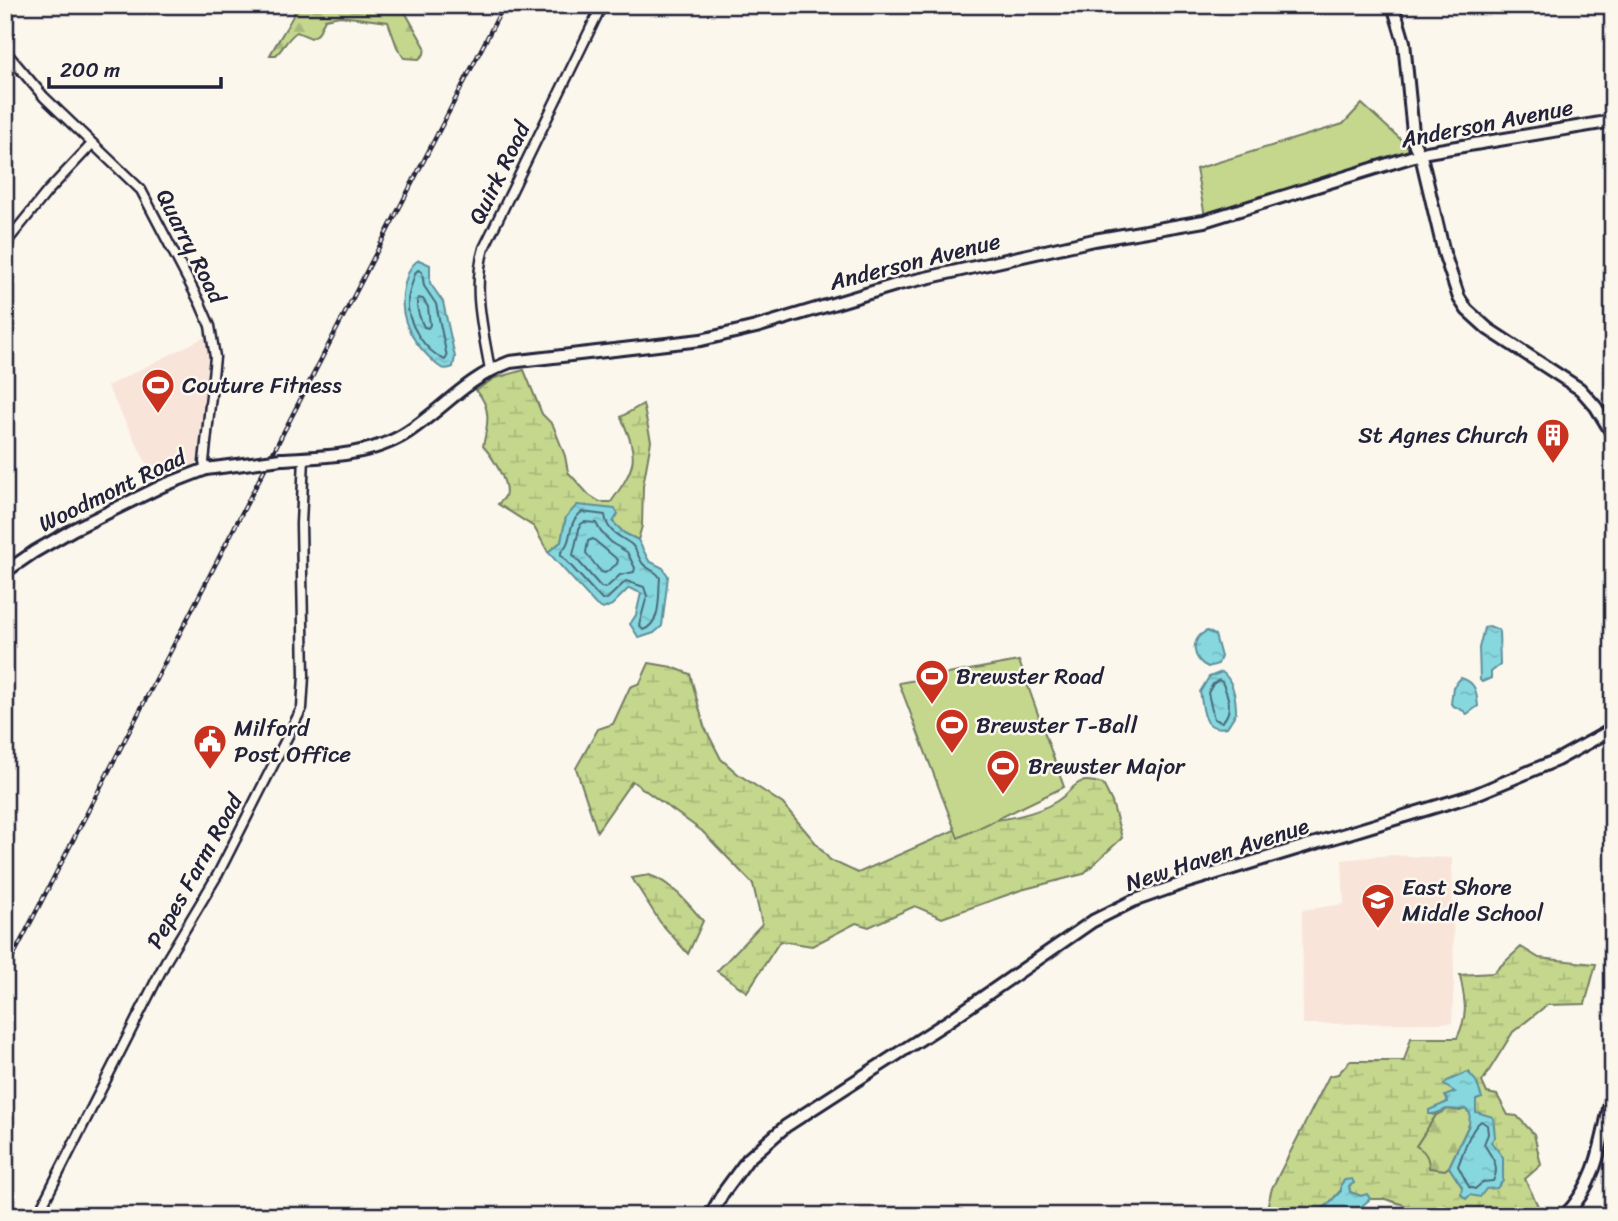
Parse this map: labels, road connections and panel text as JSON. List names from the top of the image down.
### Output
{
  "streets": {
    "main road": ["Anderson Avenue", "Woodmont Road", "New Haven Avenue"],
    "street": ["Quirk Road", "Quarry Road", "Pepes Farm Road"]
  },
  "crossings": [
    ["Anderson Avenue", "Quirk Road"],
    ["Anderson Avenue", "Woodmont Road"],
    ["Anderson Avenue", "Pepes Farm Road"],
    ["Quarry Road", "Woodmont Road"]
  ],
  "places": {
    "sports": [
      "Couture Fitness",
      "Brewster Road",
      "Brewster T-Ball",
      "Brewster Major"
    ],
    "building": ["St Agnes Church"],
    "public building": ["Milford Post Office"],
    "school or university": ["East Shore Middle School"]
  },
  "scale_bar": "200 m"
}
